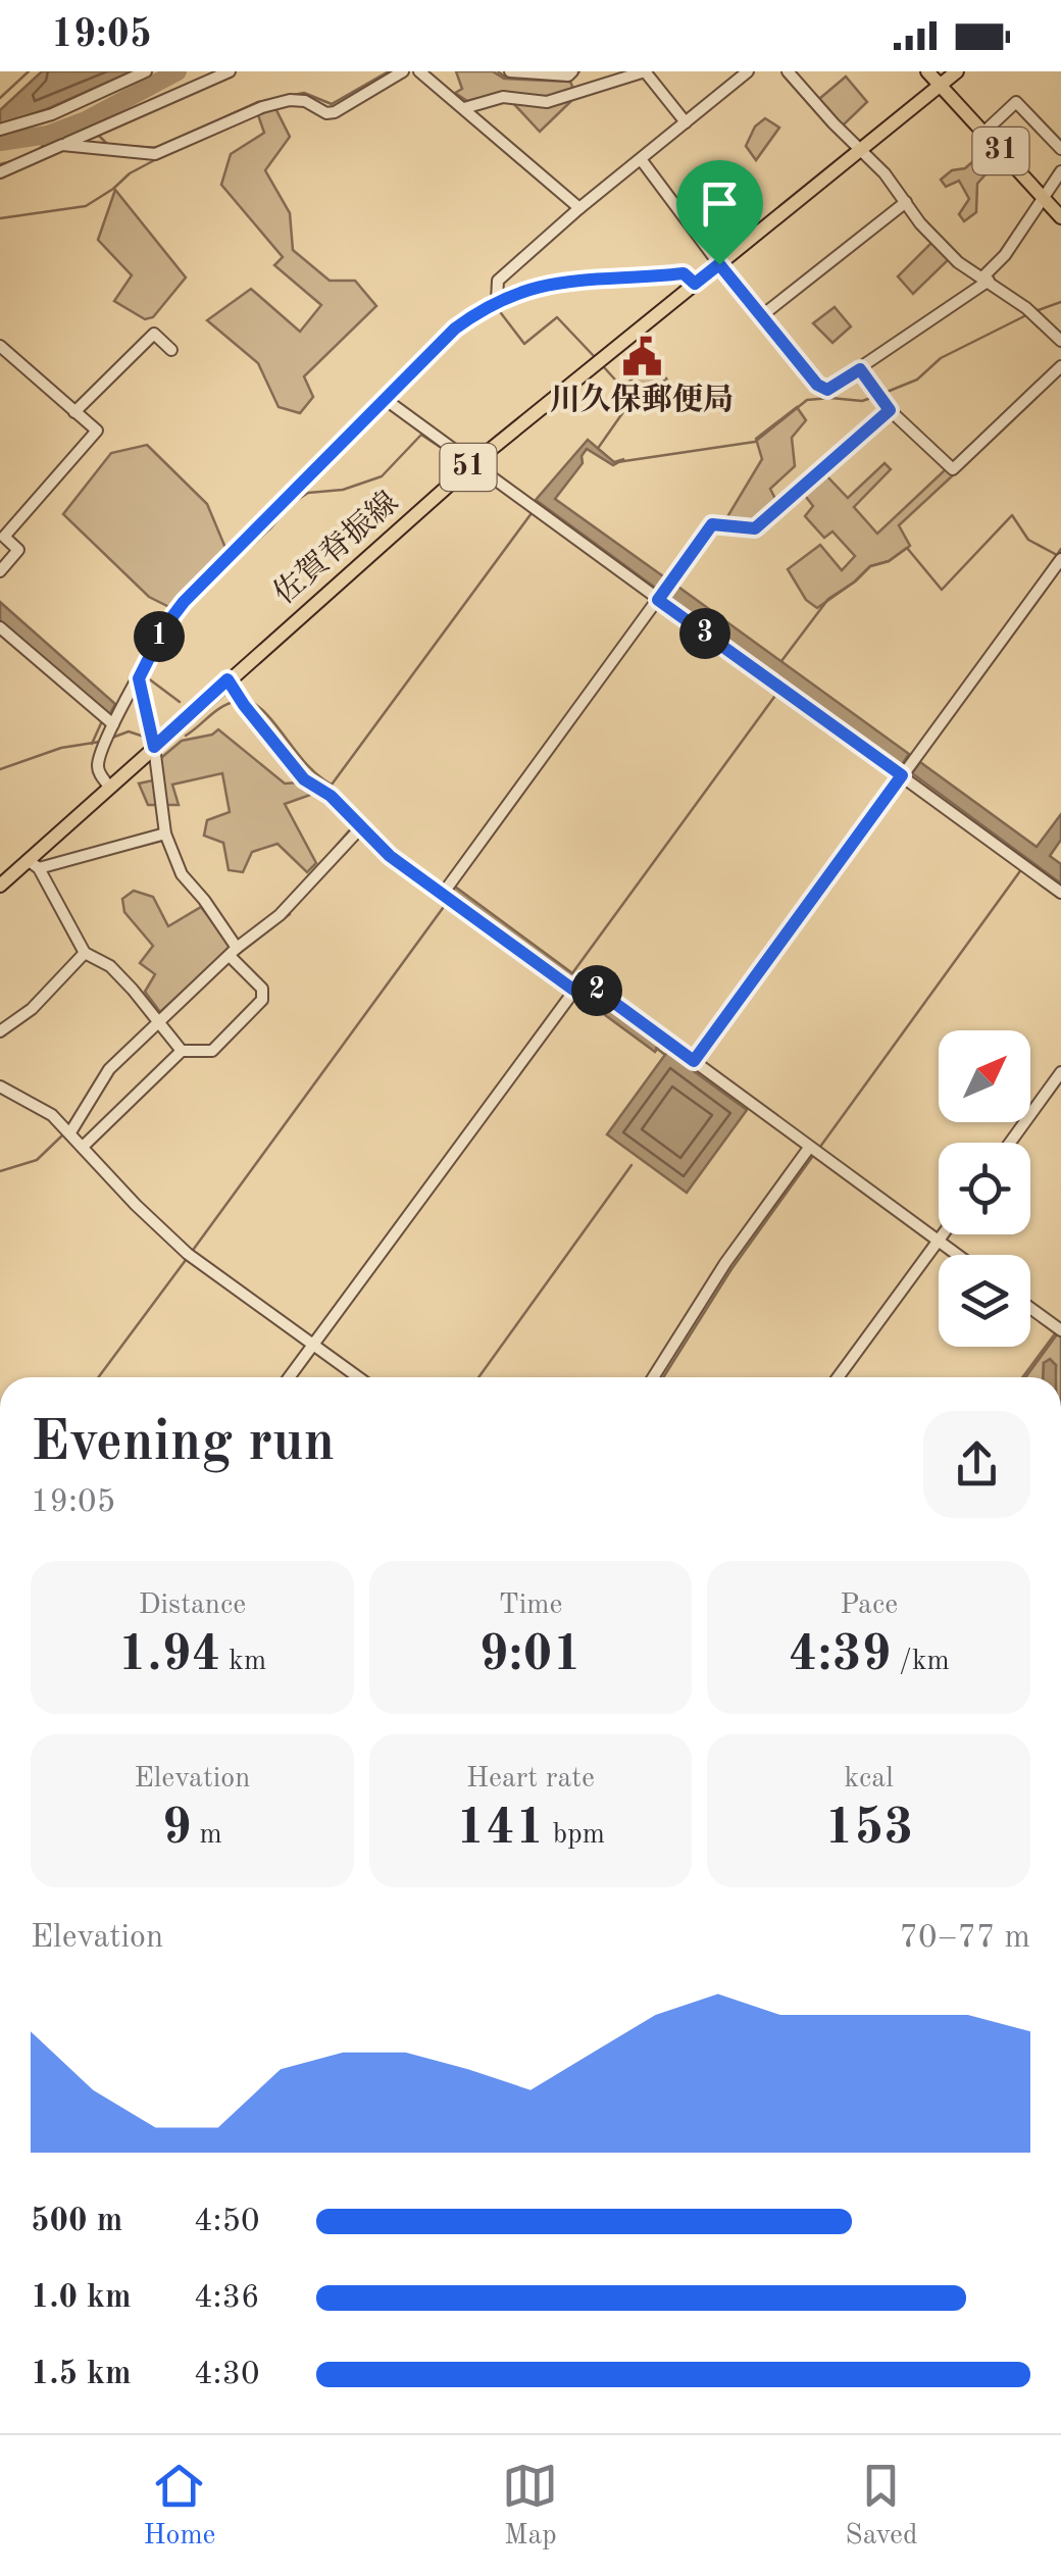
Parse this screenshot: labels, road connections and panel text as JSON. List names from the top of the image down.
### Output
{
  "streets": {
    "main road": ["31", "51", "佐賀脊振線"]
  },
  "crossings": [
    ["31", "佐賀脊振線"]
  ],
  "places": {
    "public building": ["川久保郵便局"]
  },
  "north": "top right",
  "page": {
    "status": "19:05",
    "pins": ["3", "1", "2"],
    "heading": ["Evening run", "19:05"],
    "stats": [
      ["Distance", "1.94 km"],
      ["Time", "9:01"],
      ["Pace", "4:39 /km"],
      ["Elevation", "9 m"],
      ["Heart rate", "141 bpm"],
      ["kcal", "153"]
    ],
    "chart": ["Elevation", "70–77 m"],
    "list": [
      {
        "name": "500 m",
        "note": "4:50"
      },
      {
        "name": "1.0 km",
        "note": "4:36"
      },
      {
        "name": "1.5 km",
        "note": "4:30"
      }
    ],
    "tabs": ["Home", "Map", "Saved"]
  }
}
